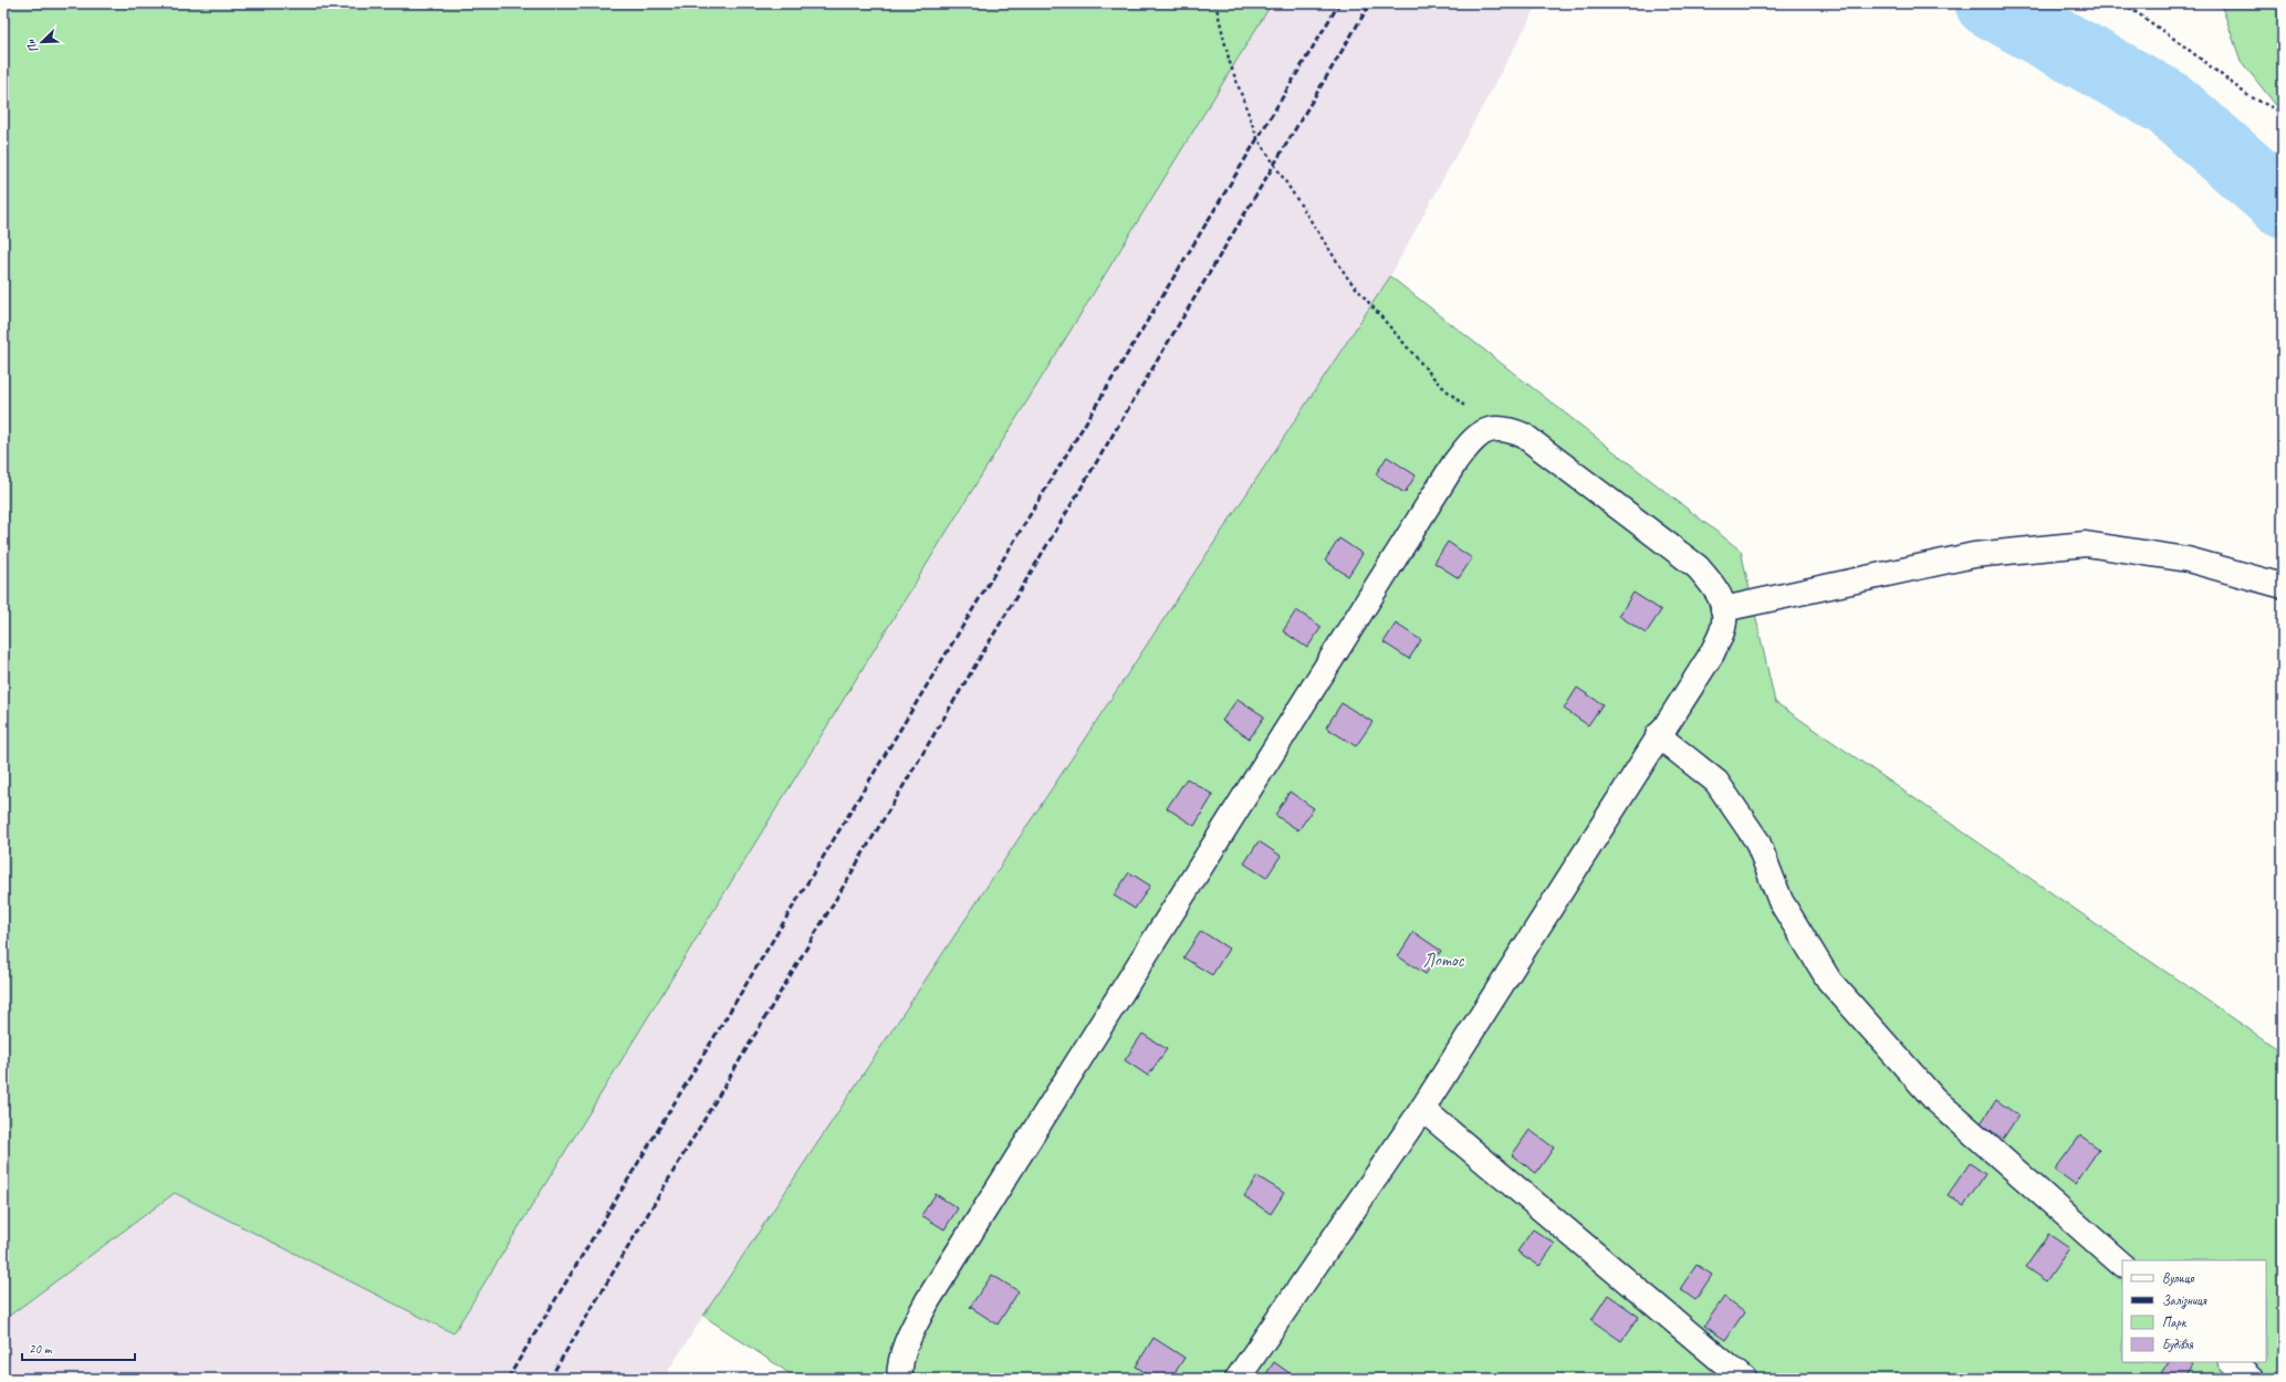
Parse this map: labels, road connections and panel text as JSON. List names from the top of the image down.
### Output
{
  "parks": ["Лотос"],
  "legend": [
    "Вулиця",
    "Залізниця",
    "Парк",
    "Будівля"
  ],
  "scale_bar": "20 m",
  "north": "bottom left"
}
